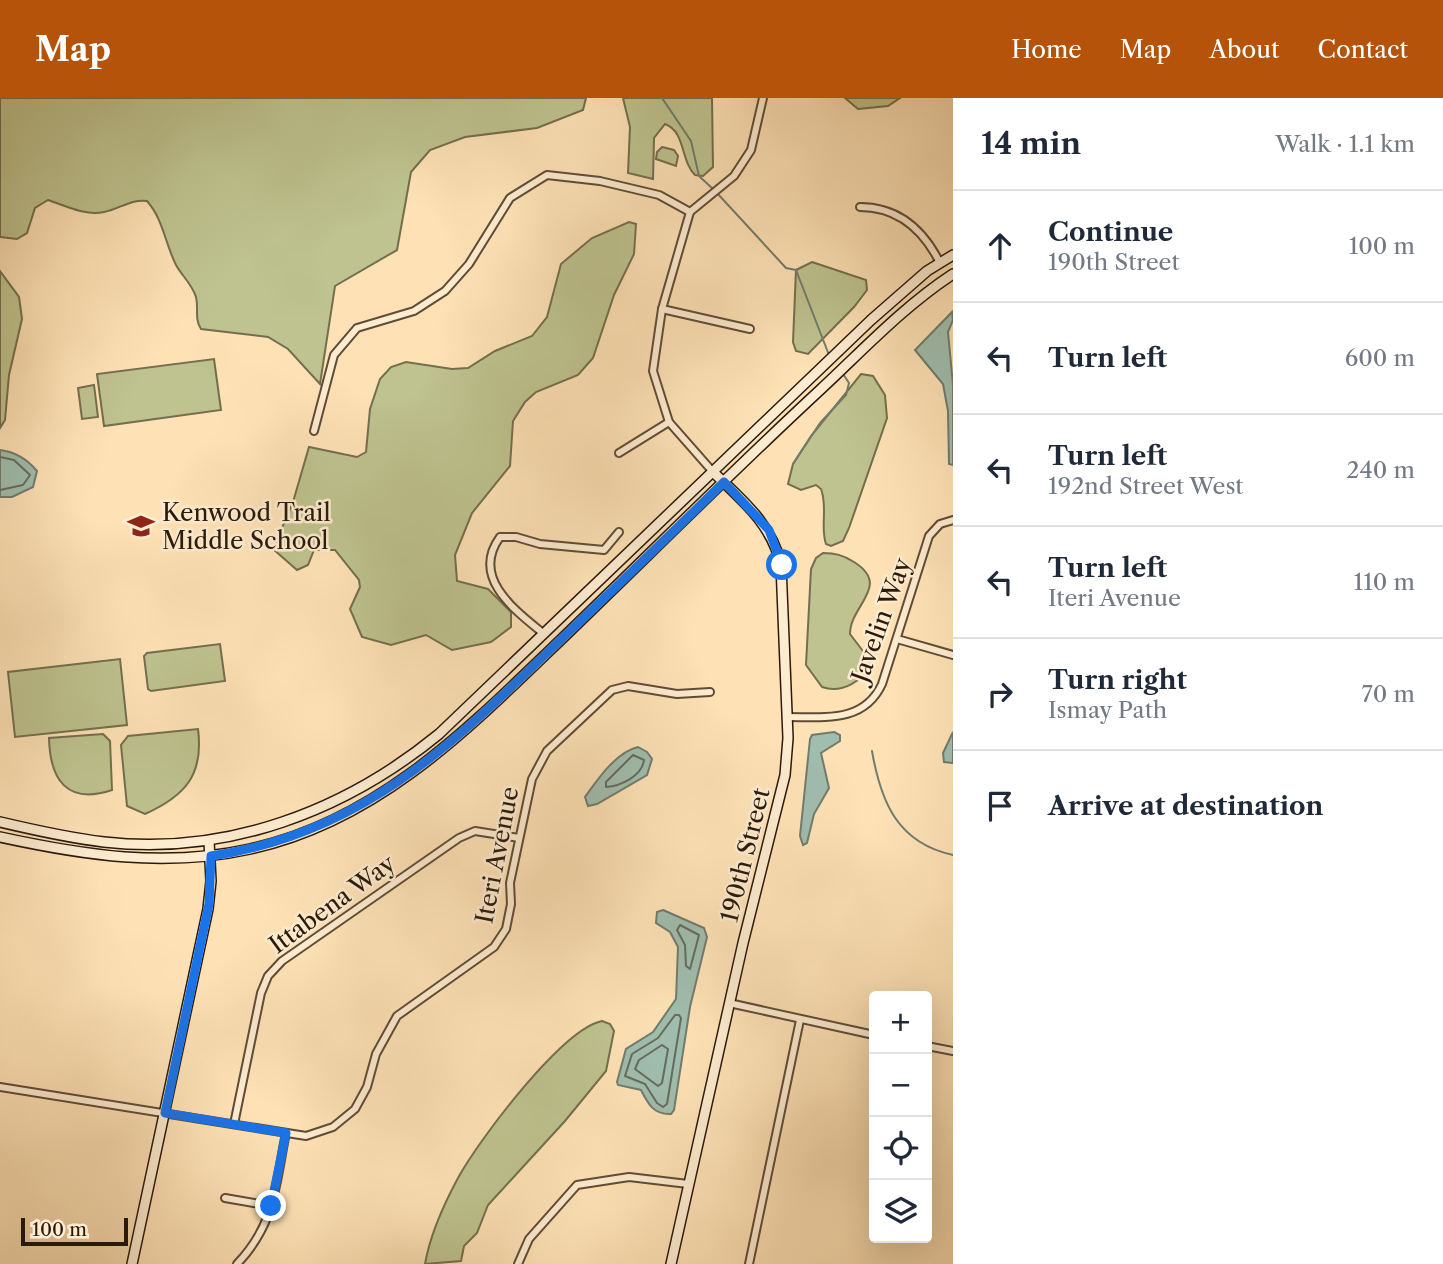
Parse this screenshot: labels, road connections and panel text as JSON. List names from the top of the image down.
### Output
{
  "streets": {
    "main road": ["190th Street"],
    "street": ["Javelin Way", "Iteri Avenue", "Ittabena Way"]
  },
  "crossings": [
    ["Javelin Way", "190th Street"],
    ["Iteri Avenue", "Ittabena Way"]
  ],
  "places": {
    "school or university": ["Kenwood Trail Middle School"]
  },
  "scale_bar": "100 m",
  "page": {
    "header": "Map",
    "nav": [
      "Home",
      "Map",
      "About",
      "Contact"
    ],
    "heading": ["14 min", "Walk · 1.1 km"],
    "list": [
      ["Continue", "190th Street", "100 m"],
      ["Turn left", "600 m"],
      ["Turn left", "192nd Street West", "240 m"],
      ["Turn left", "Iteri Avenue", "110 m"],
      ["Turn right", "Ismay Path", "70 m"],
      "Arrive at destination"
    ],
    "map_buttons": ["+", "−"],
    "scale": "100 m"
  }
}
